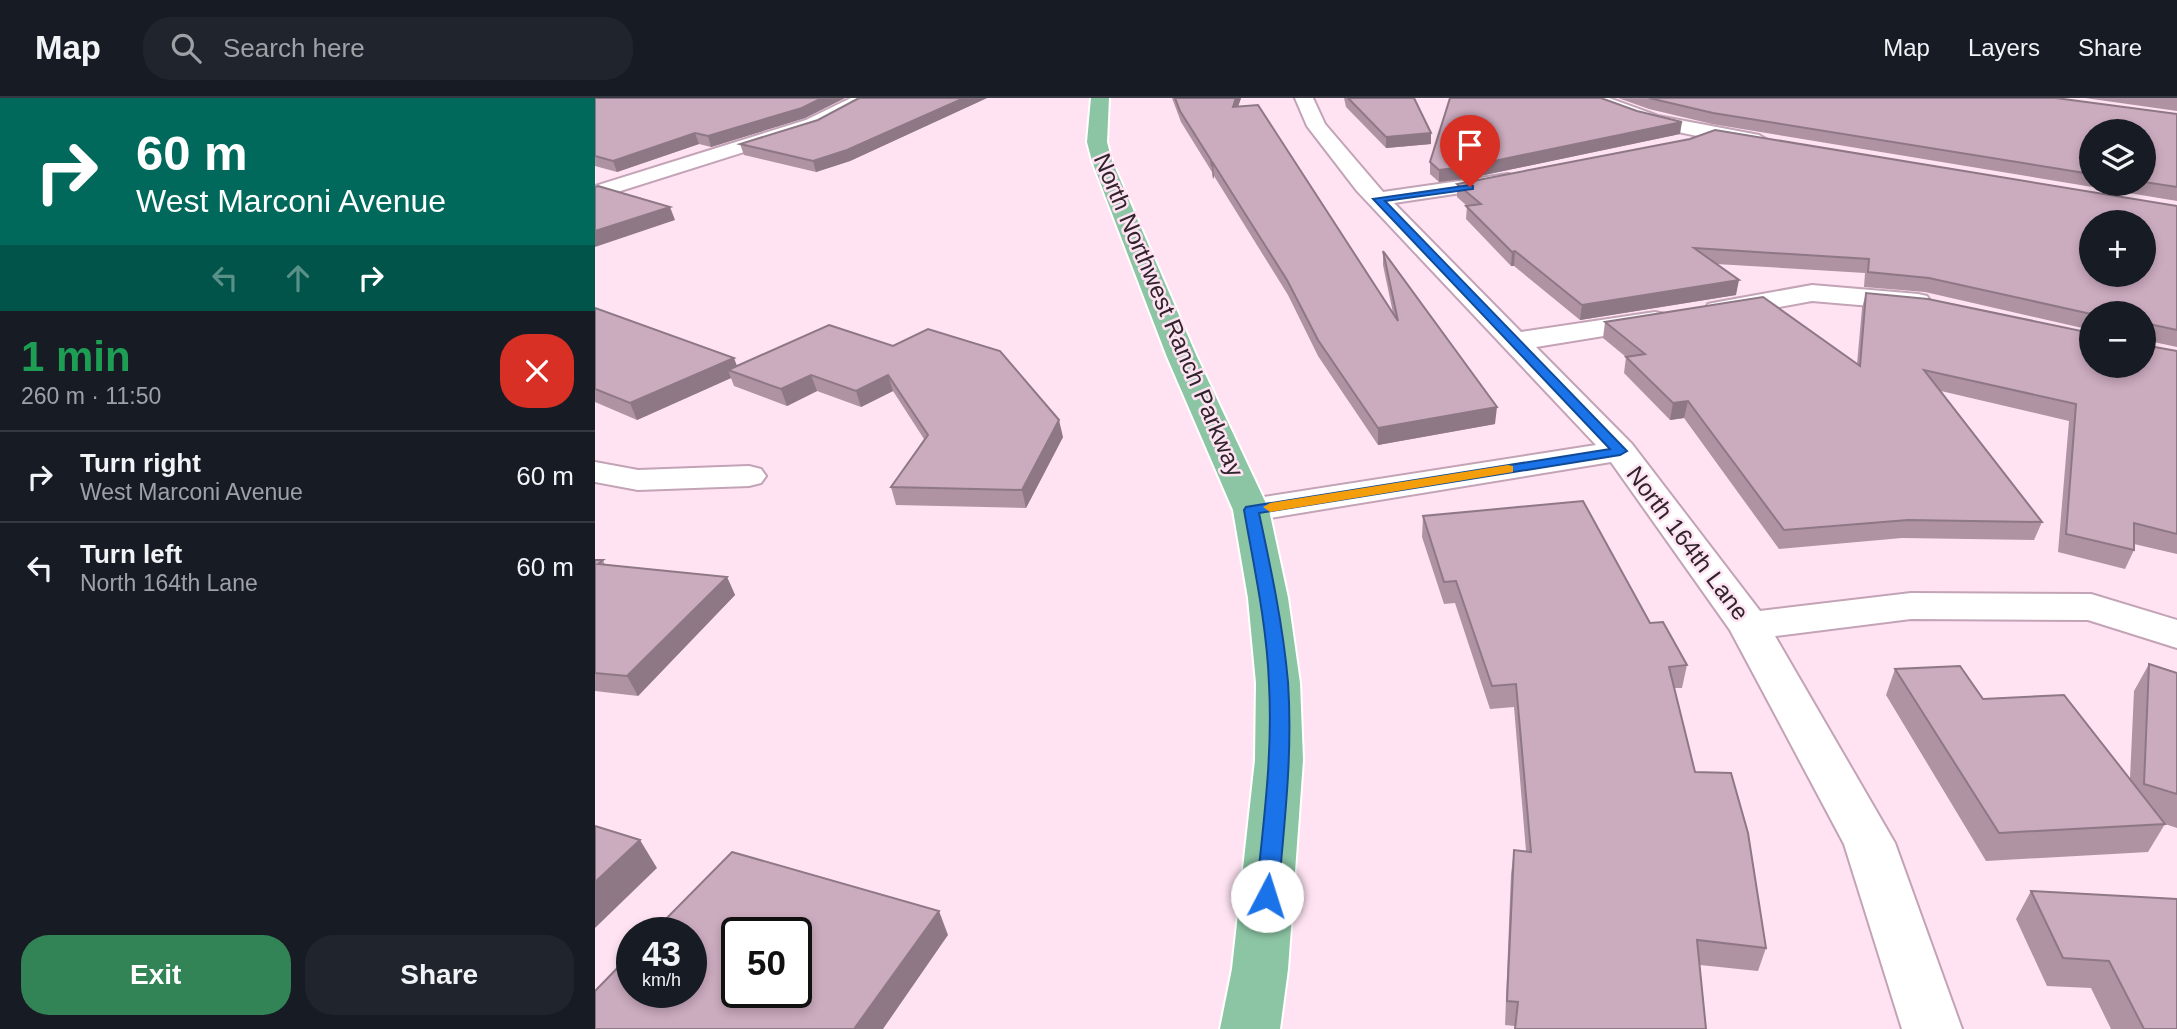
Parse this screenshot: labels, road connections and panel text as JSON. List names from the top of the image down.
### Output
{
  "streets": {
    "main road": ["North Northwest Ranch Parkway"],
    "street": ["North 164th Lane"]
  },
  "page": {
    "header": "Map",
    "search": "Search here",
    "nav": ["Map", "Layers", "Share"],
    "turn": ["60 m", "West Marconi Avenue"],
    "map_buttons": ["+", "−"],
    "heading": ["1 min", "260 m · 11:50"],
    "list": [
      {
        "name": "Turn right",
        "note": "West Marconi Avenue",
        "value": "60 m"
      },
      {
        "name": "Turn left",
        "note": "North 164th Lane",
        "value": "60 m"
      }
    ],
    "speed": "43 km/h",
    "limit": "50",
    "buttons": ["Exit", "Share"]
  }
}
